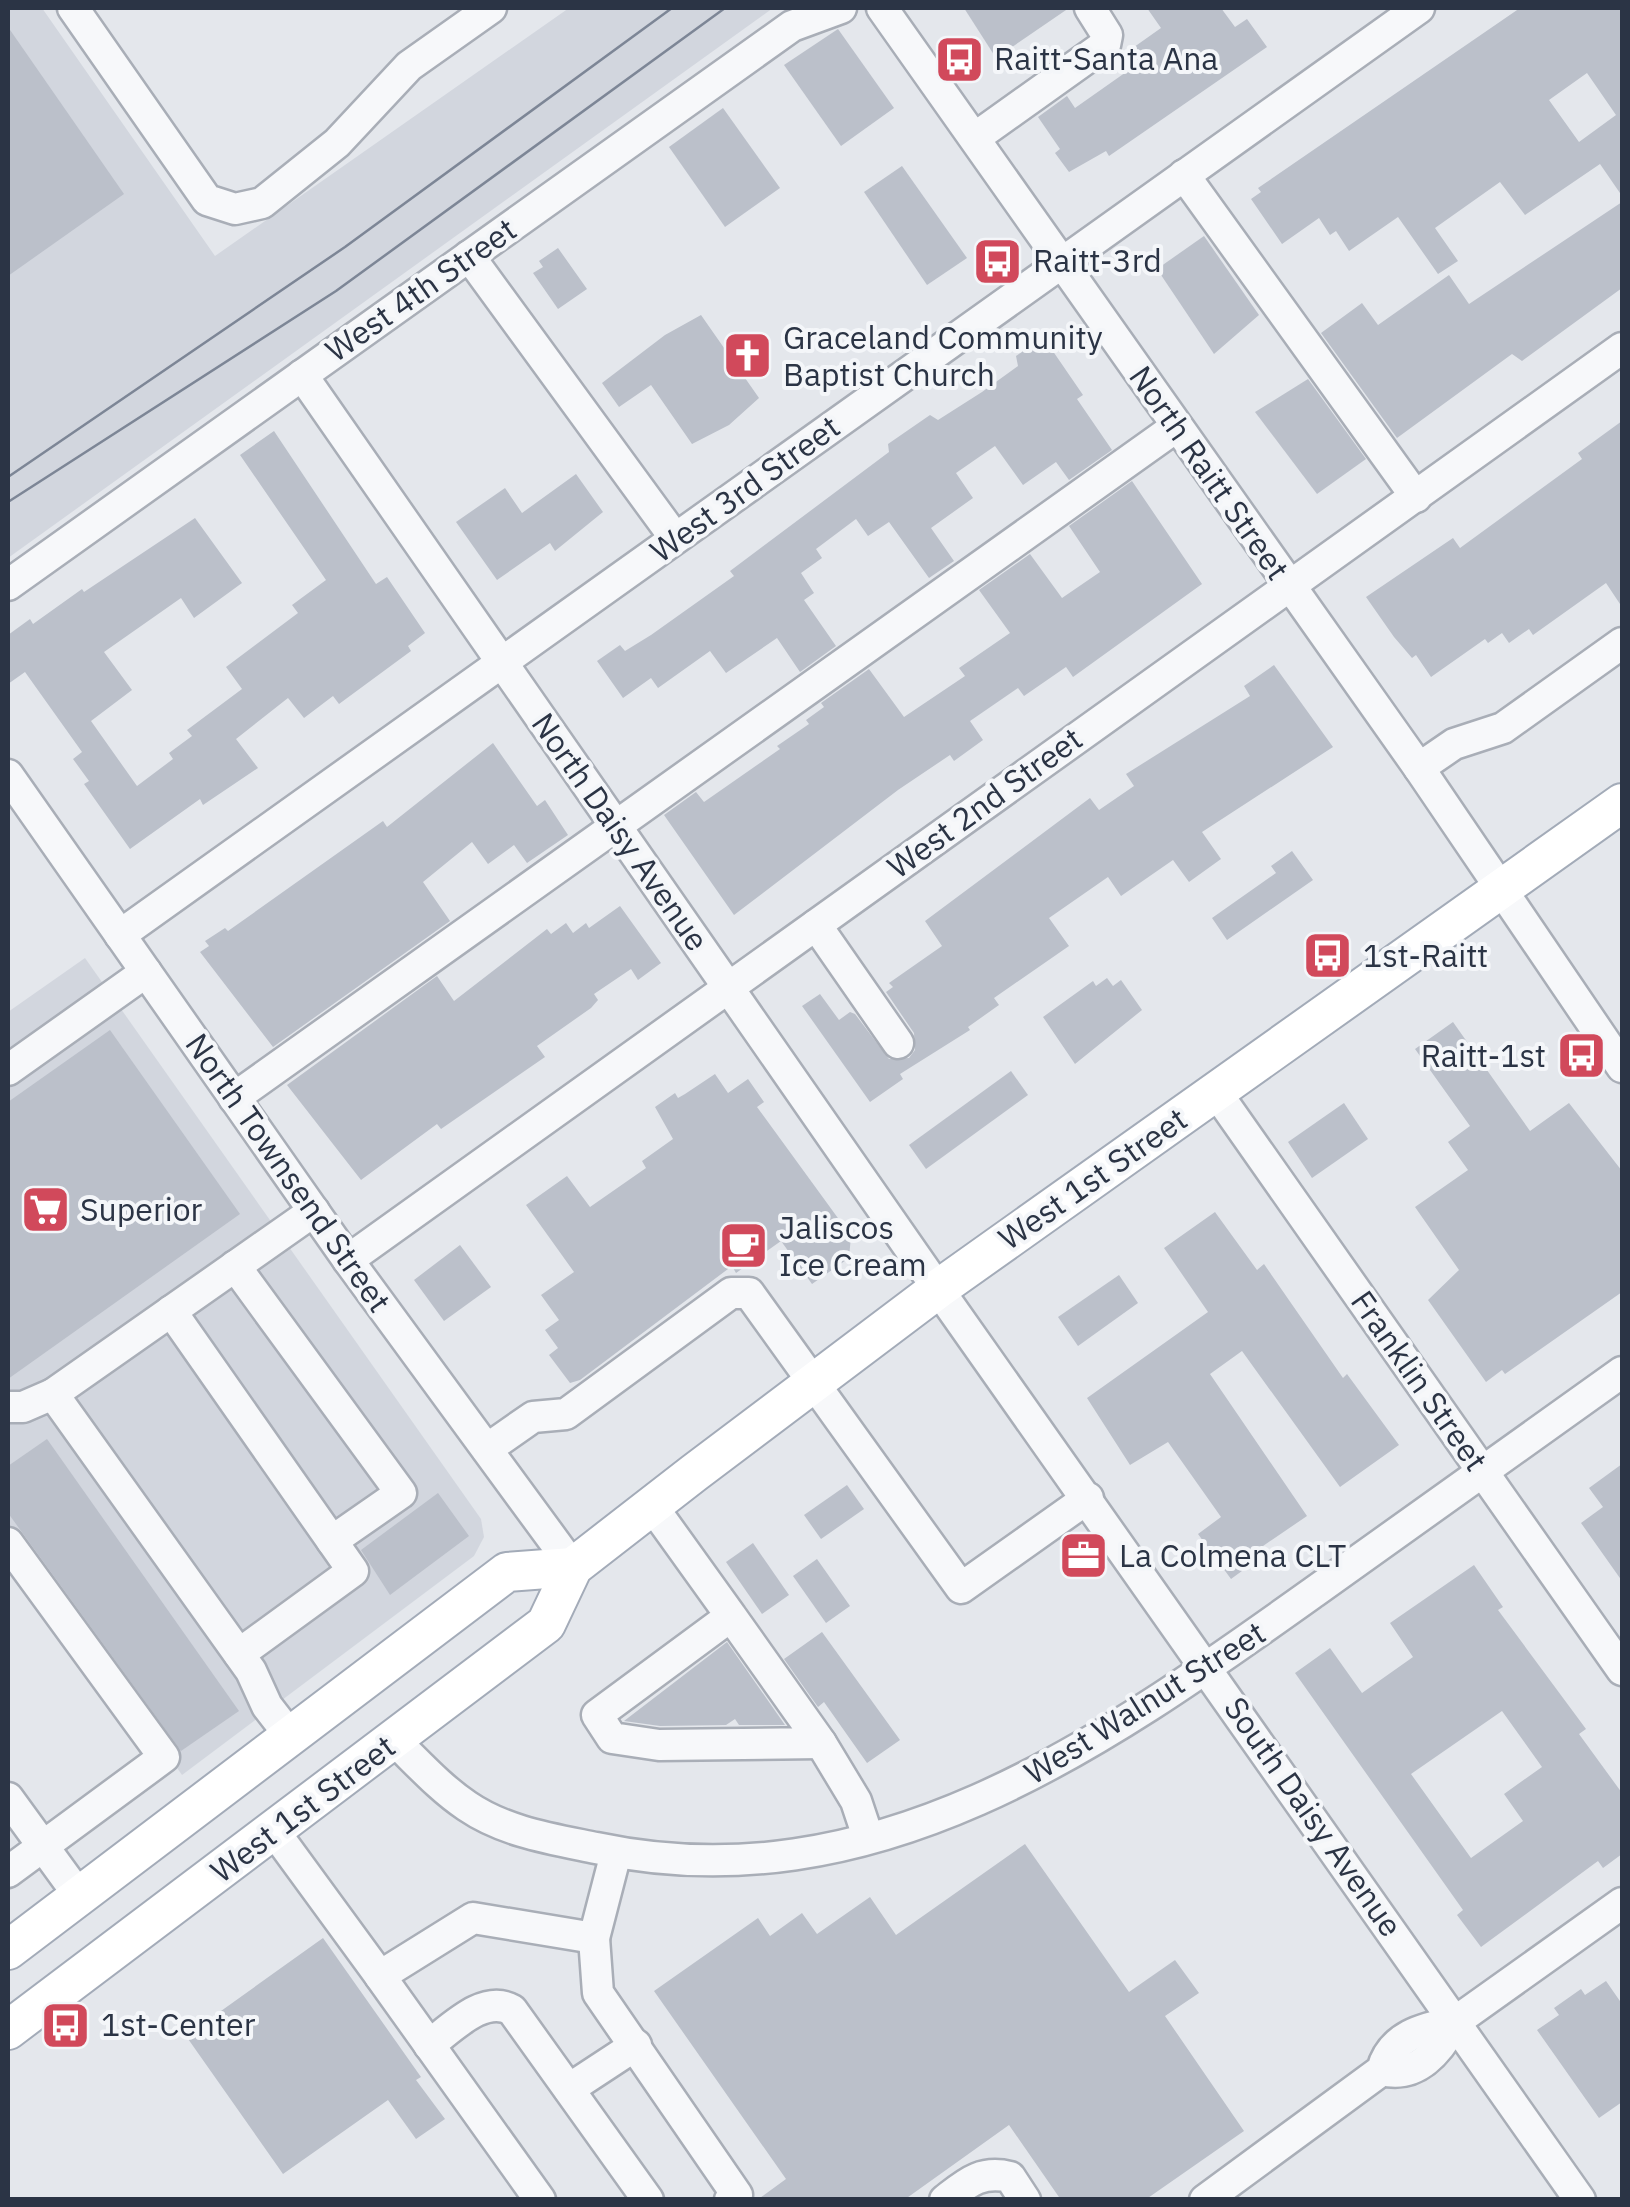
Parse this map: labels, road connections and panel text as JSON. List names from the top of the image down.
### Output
{
  "streets": {
    "main road": ["West 1st Street"],
    "street": [
      "West 4th Street",
      "North Raitt Street",
      "West 3rd Street",
      "West 2nd Street",
      "North Daisy Avenue",
      "North Townsend Street",
      "Franklin Street",
      "West Walnut Street",
      "South Daisy Avenue"
    ]
  },
  "crossings": [
    ["West 4th Street", "North Daisy Avenue"],
    ["North Raitt Street", "West 3rd Street"],
    ["North Raitt Street", "West 2nd Street"],
    ["North Raitt Street", "West 1st Street"],
    ["West 3rd Street", "North Daisy Avenue"],
    ["West 3rd Street", "North Townsend Street"],
    ["West 2nd Street", "North Daisy Avenue"],
    ["West 2nd Street", "North Townsend Street"],
    ["North Daisy Avenue", "West 1st Street"],
    ["North Daisy Avenue", "South Daisy Avenue"],
    ["North Townsend Street", "West 1st Street"],
    ["West 1st Street", "Franklin Street"],
    ["West 1st Street", "West Walnut Street"],
    ["West 1st Street", "South Daisy Avenue"],
    ["Franklin Street", "West Walnut Street"],
    ["West Walnut Street", "South Daisy Avenue"]
  ],
  "places": {
    "bus stop": [
      "Raitt-Santa Ana",
      "Raitt-3rd",
      "1st-Raitt",
      "Raitt-1st",
      "1st-Center"
    ],
    "church": ["Graceland Community Baptist Church"],
    "supermarket": ["Superior"],
    "cafe": ["Jaliscos Ice Cream"],
    "office": ["La Colmena CLT"]
  }
}
